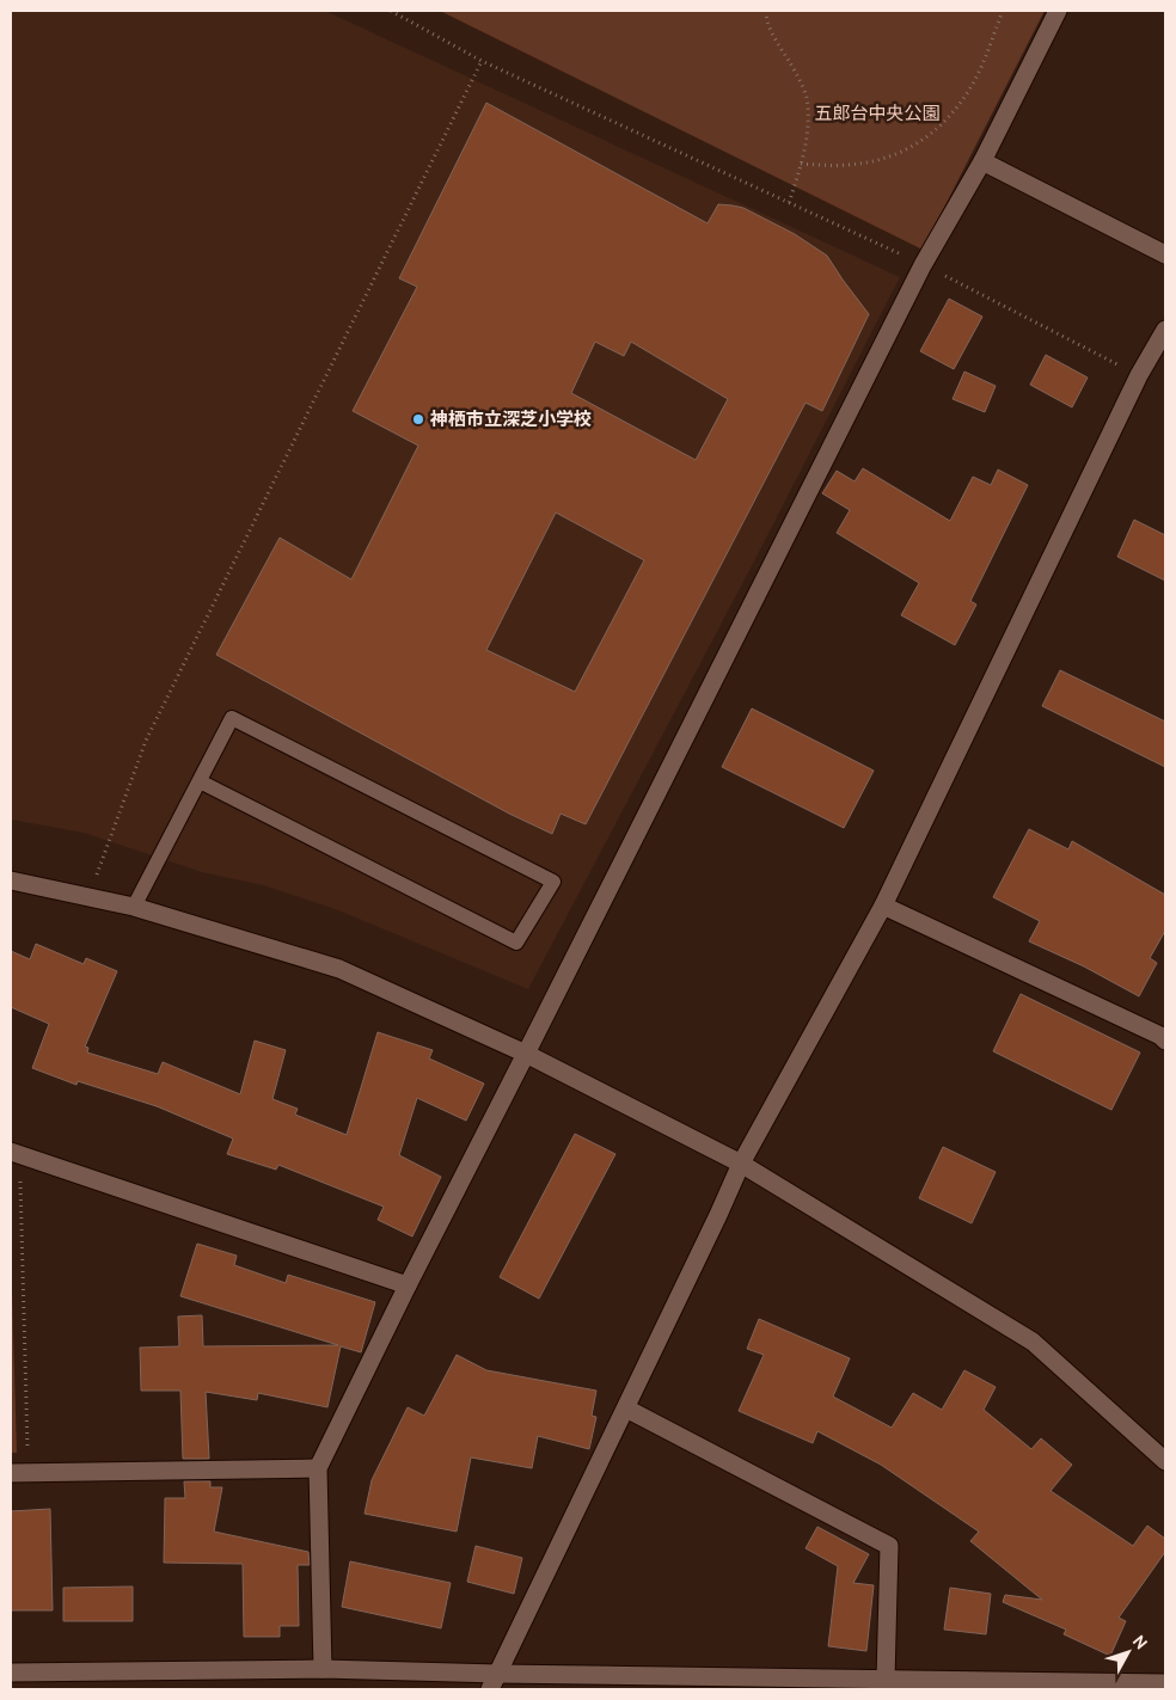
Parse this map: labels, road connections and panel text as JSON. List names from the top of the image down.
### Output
{
  "parks": ["五郎台中央公園"],
  "places": ["神栖市立深芝小学校"],
  "north": "top right"
}
